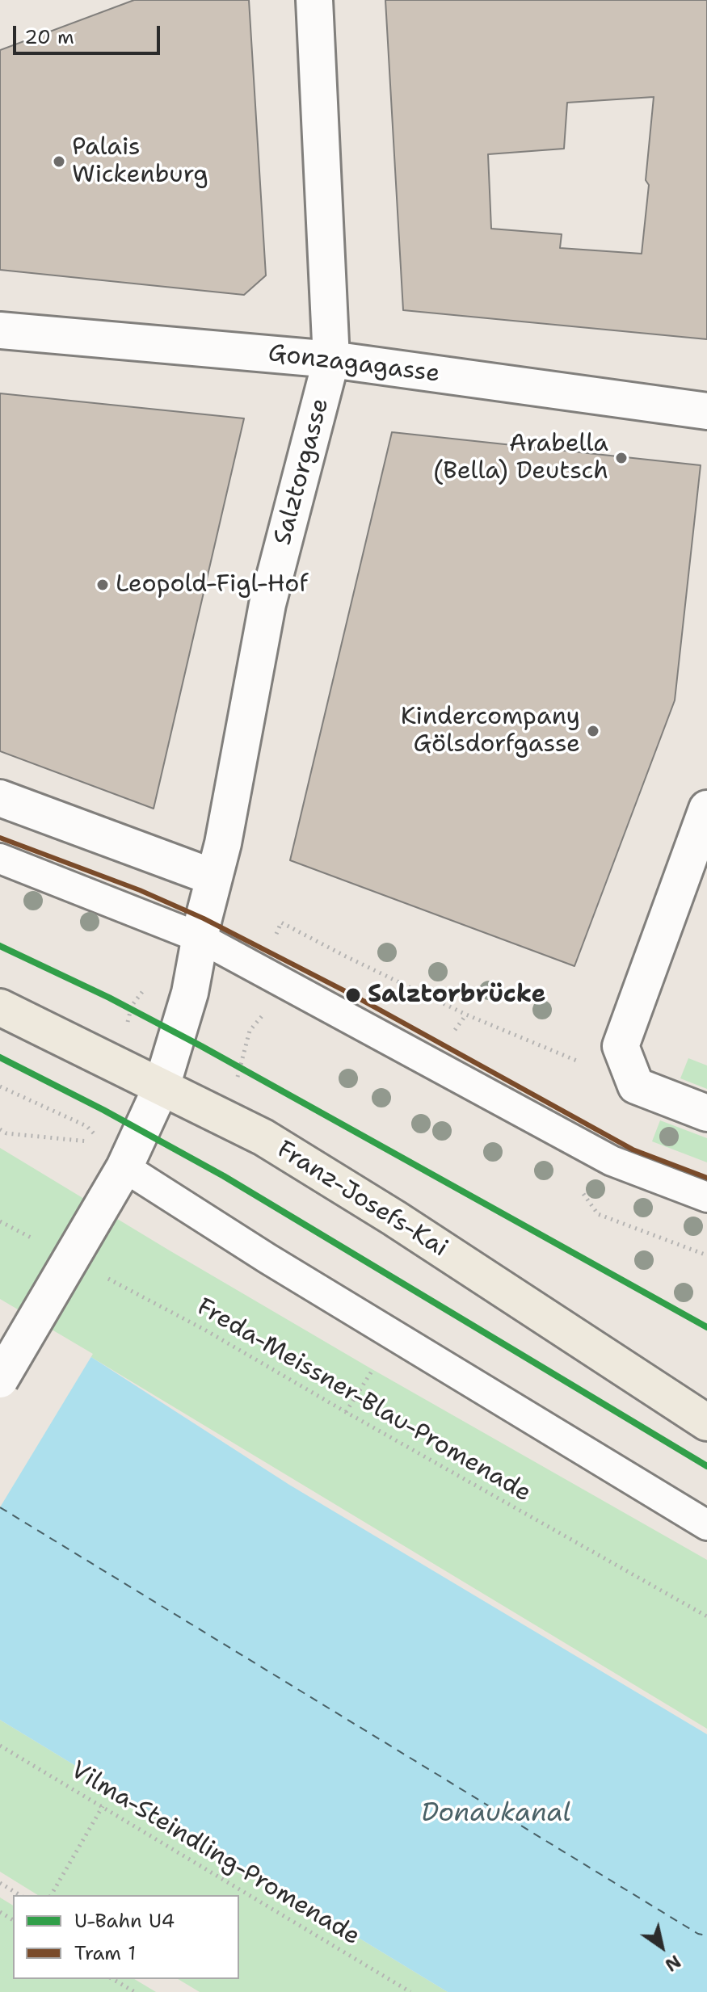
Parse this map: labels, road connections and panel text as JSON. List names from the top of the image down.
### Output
{
  "streets": {
    "main road": ["Franz-Josefs-Kai"],
    "street": ["Gonzagagasse", "Salztorgasse"],
    "path": ["Freda-Meissner-Blau-Promenade", "Vilma-Steindling-Promenade"]
  },
  "crossings": [
    ["Gonzagagasse", "Salztorgasse"],
    ["Salztorgasse", "Franz-Josefs-Kai"]
  ],
  "water": ["Donaukanal"],
  "places": [
    "Palais Wickenburg",
    "Arabella (Bella) Deutsch",
    "Leopold-Figl-Hof",
    "Kindercompany Gölsdorfgasse",
    "Salztorbrücke"
  ],
  "lines": ["tram line 1", "metro line U4"],
  "legend": ["U-Bahn U4", "Tram 1"],
  "scale_bar": "20 m",
  "north": "bottom right"
}
